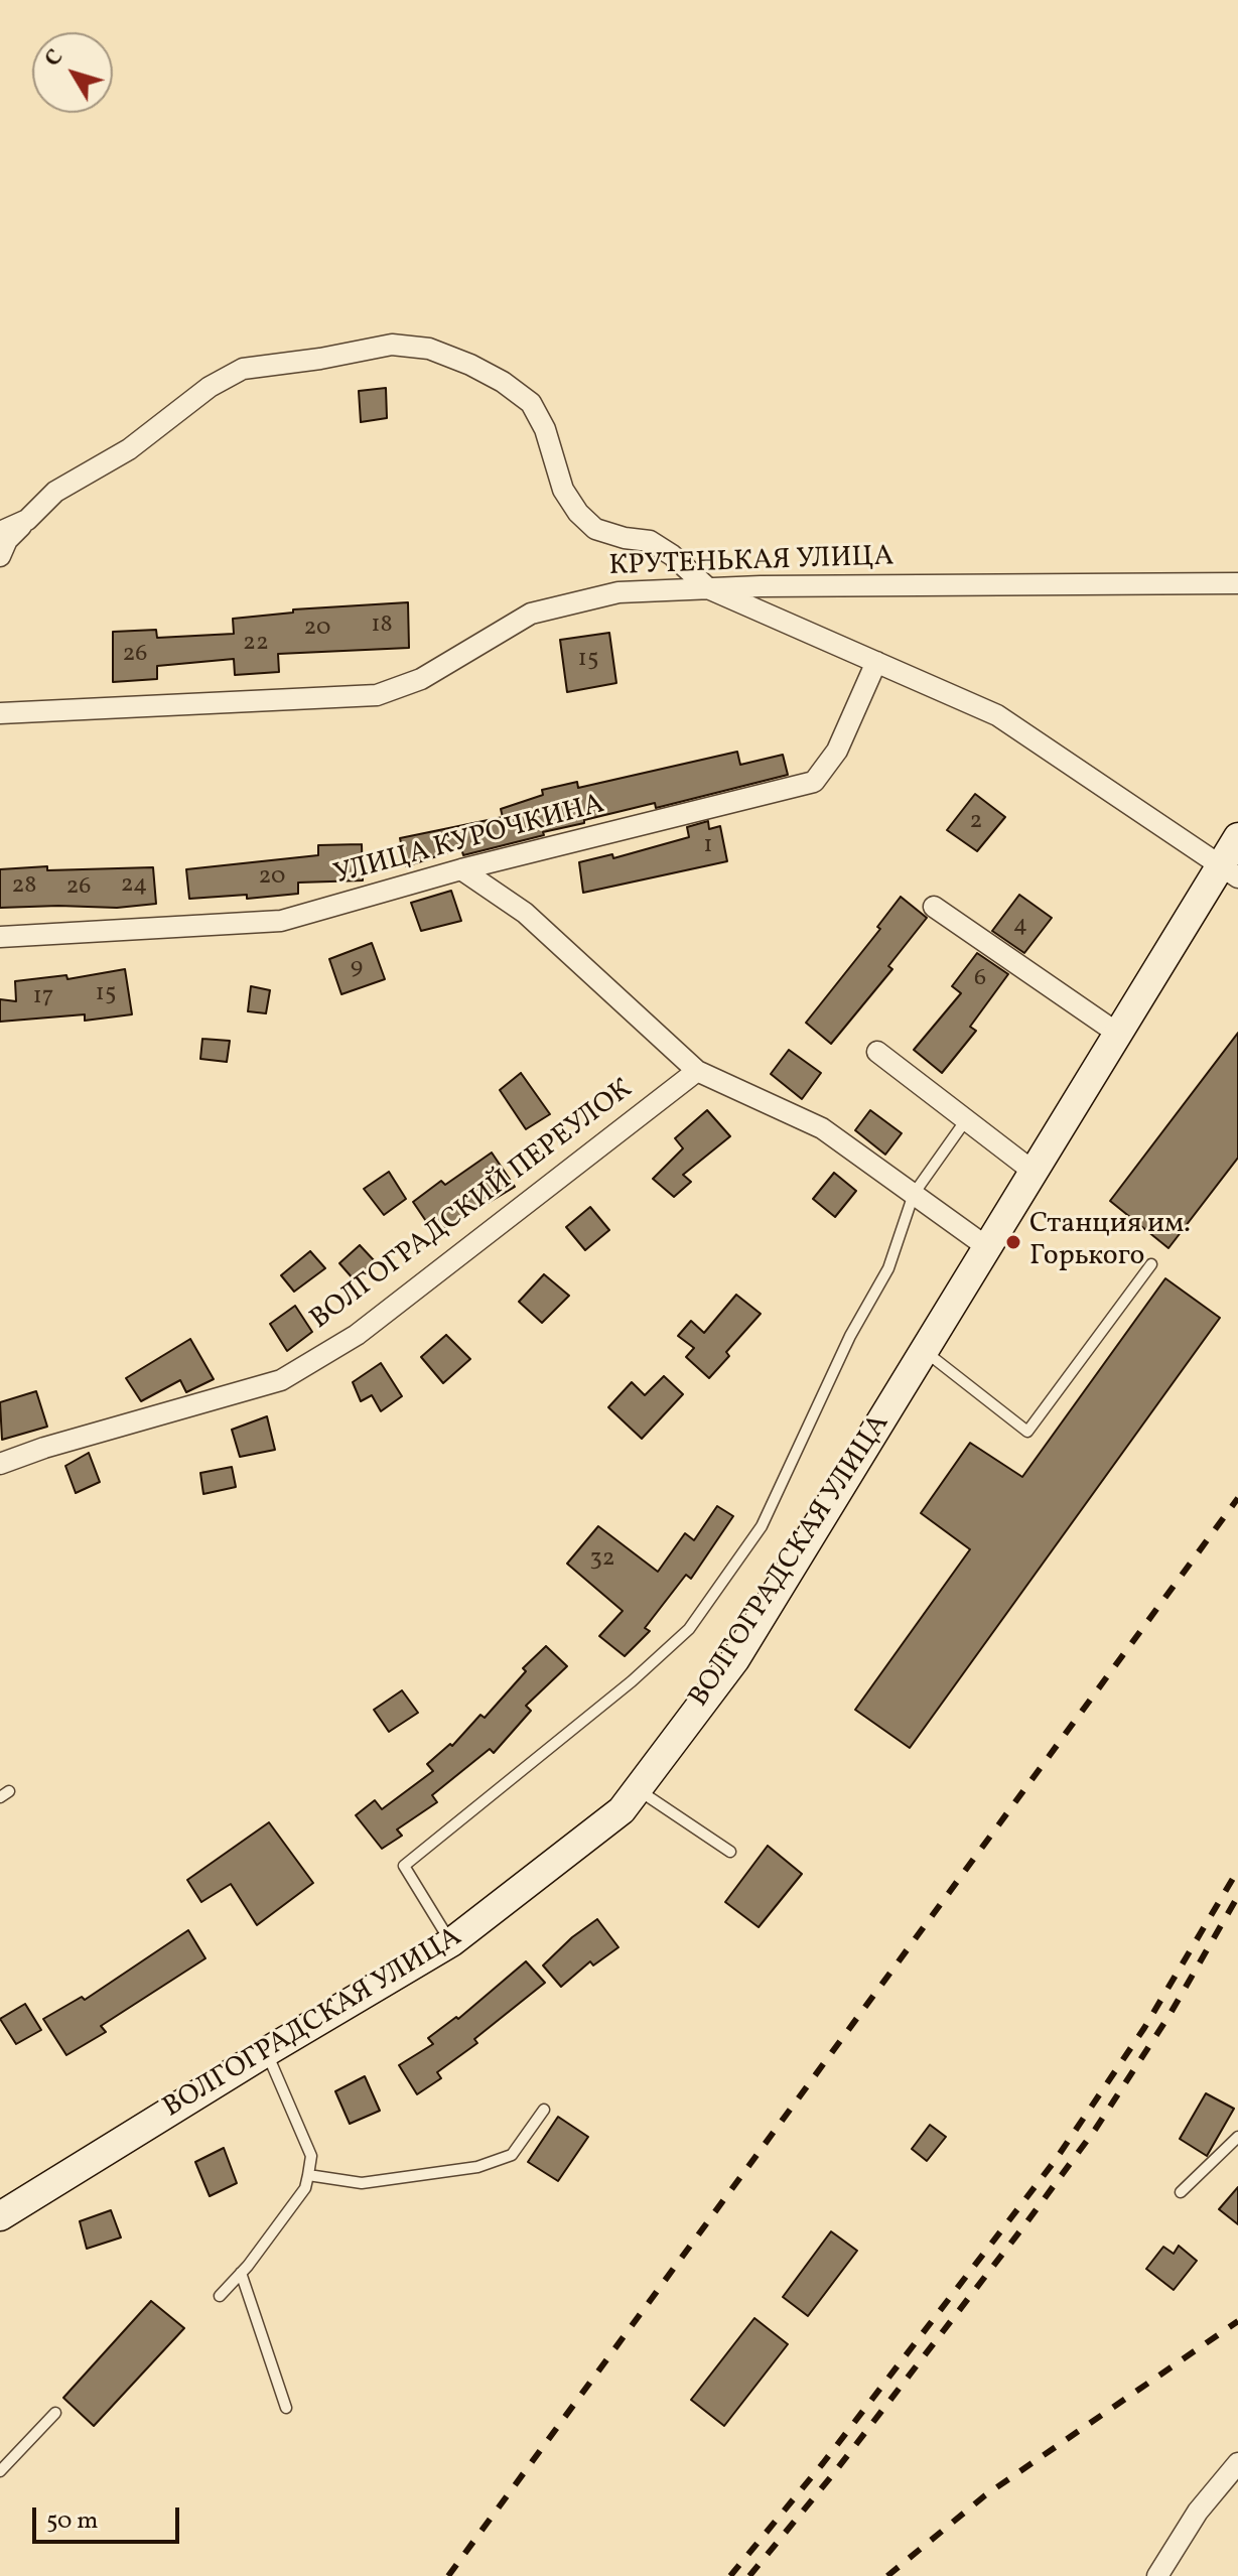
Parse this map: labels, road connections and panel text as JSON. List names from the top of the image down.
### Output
{
  "streets": {
    "main road": ["ВОЛГОГРАДСКАЯ УЛИЦА"],
    "street": ["КРУТЕНЬКАЯ УЛИЦА", "УЛИЦА КУРОЧКИНА", "ВОЛГОГРАДСКИЙ ПЕРЕУЛОК"]
  },
  "places": ["Станция им. Горького"],
  "house_numbers": [
    "18",
    "20",
    "22",
    "26",
    "15",
    "2",
    "1",
    "20",
    "24",
    "28",
    "26",
    "4",
    "9",
    "6",
    "15",
    "17",
    "32"
  ],
  "scale_bar": "50 m",
  "north": "top left"
}
